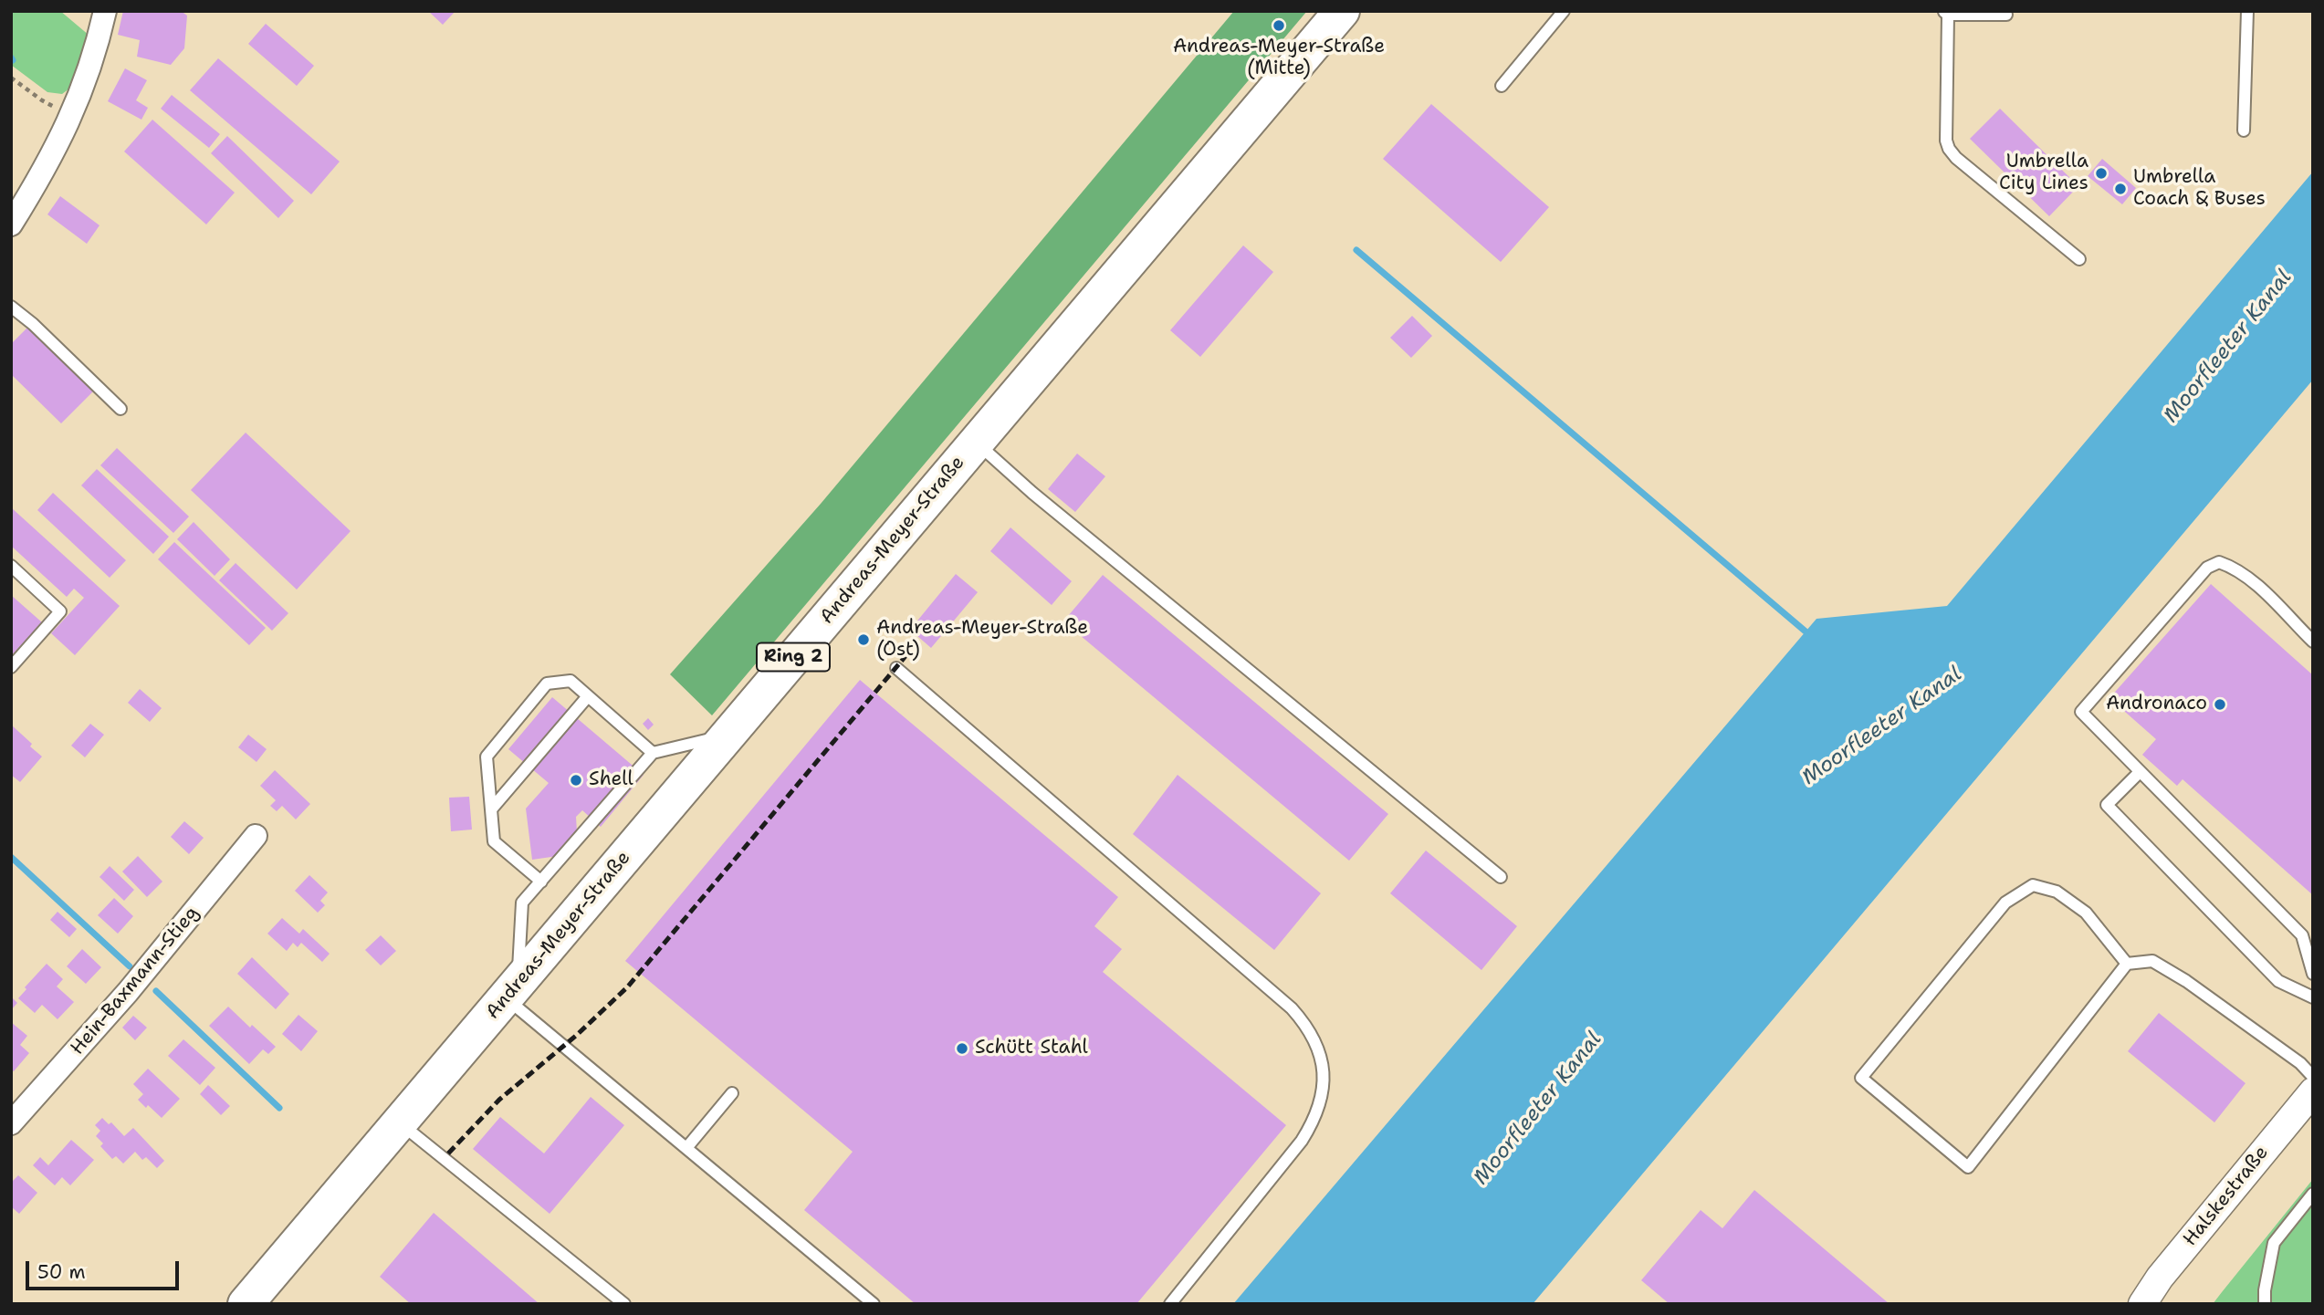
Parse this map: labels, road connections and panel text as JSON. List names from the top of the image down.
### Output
{
  "streets": {
    "main road": ["Andreas-Meyer-Straße", "Ring 2"],
    "street": ["Hein-Baxmann-Stieg", "Halskestraße"]
  },
  "water": ["Moorfleeter Kanal"],
  "places": [
    "Andreas-Meyer-Straße (Mitte)",
    "Umbrella City Lines",
    "Umbrella Coach & Buses",
    "Andreas-Meyer-Straße (Ost)",
    "Andronaco",
    "Shell",
    "Schütt Stahl"
  ],
  "scale_bar": "50 m"
}
